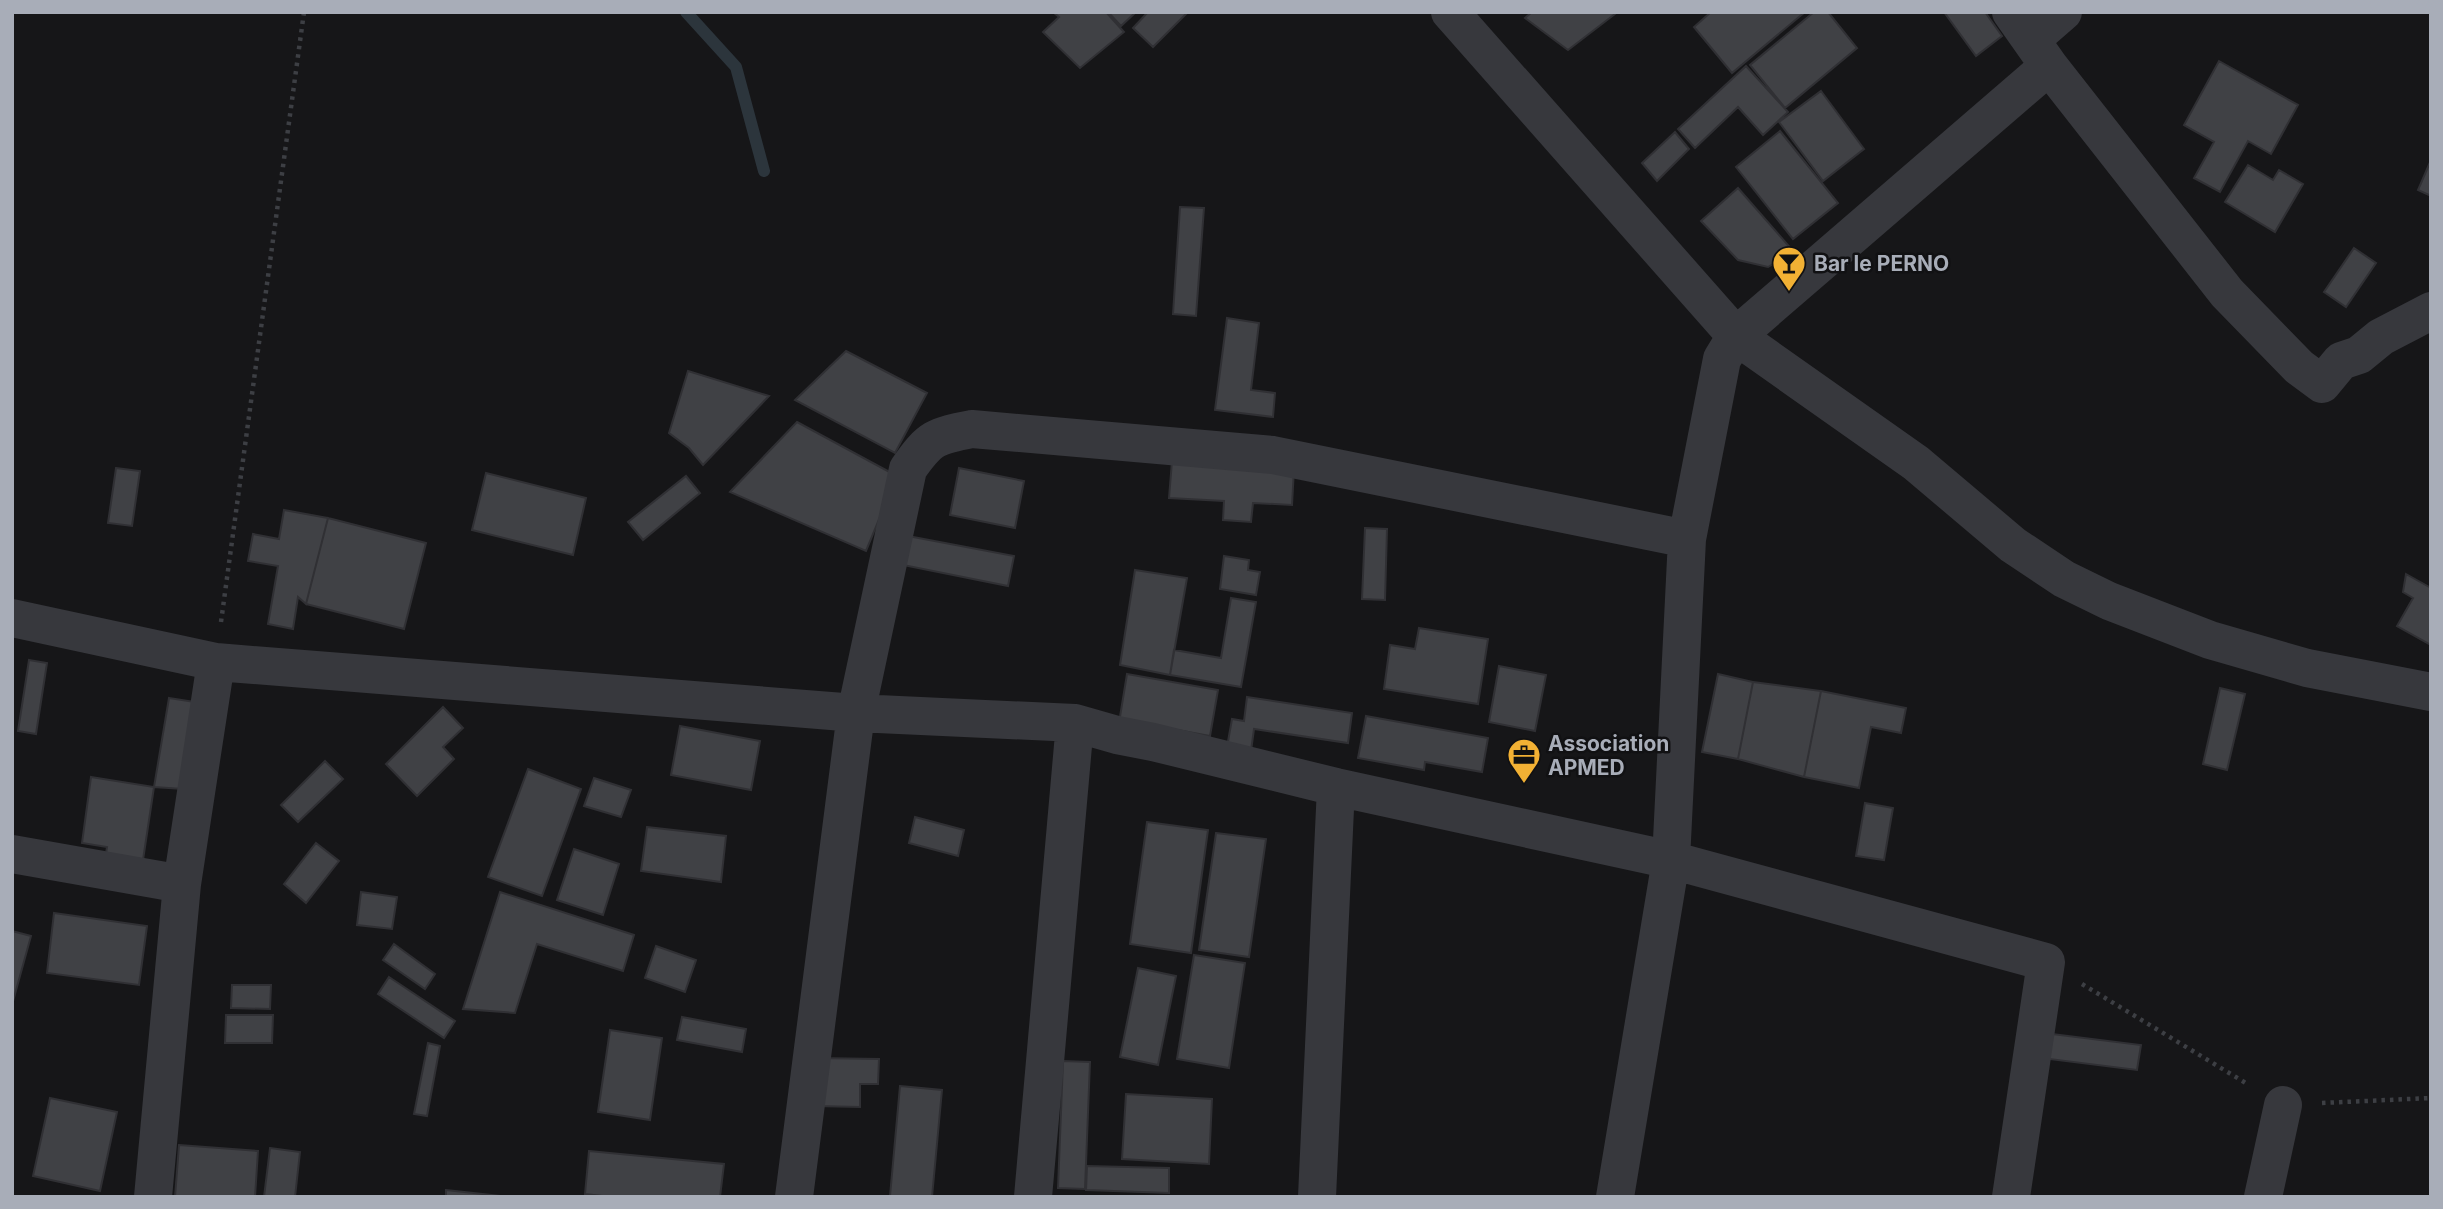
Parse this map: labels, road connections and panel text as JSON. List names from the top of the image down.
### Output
{
  "places": {
    "bar": ["Bar le PERNO"],
    "office": ["Association APMED"]
  }
}
